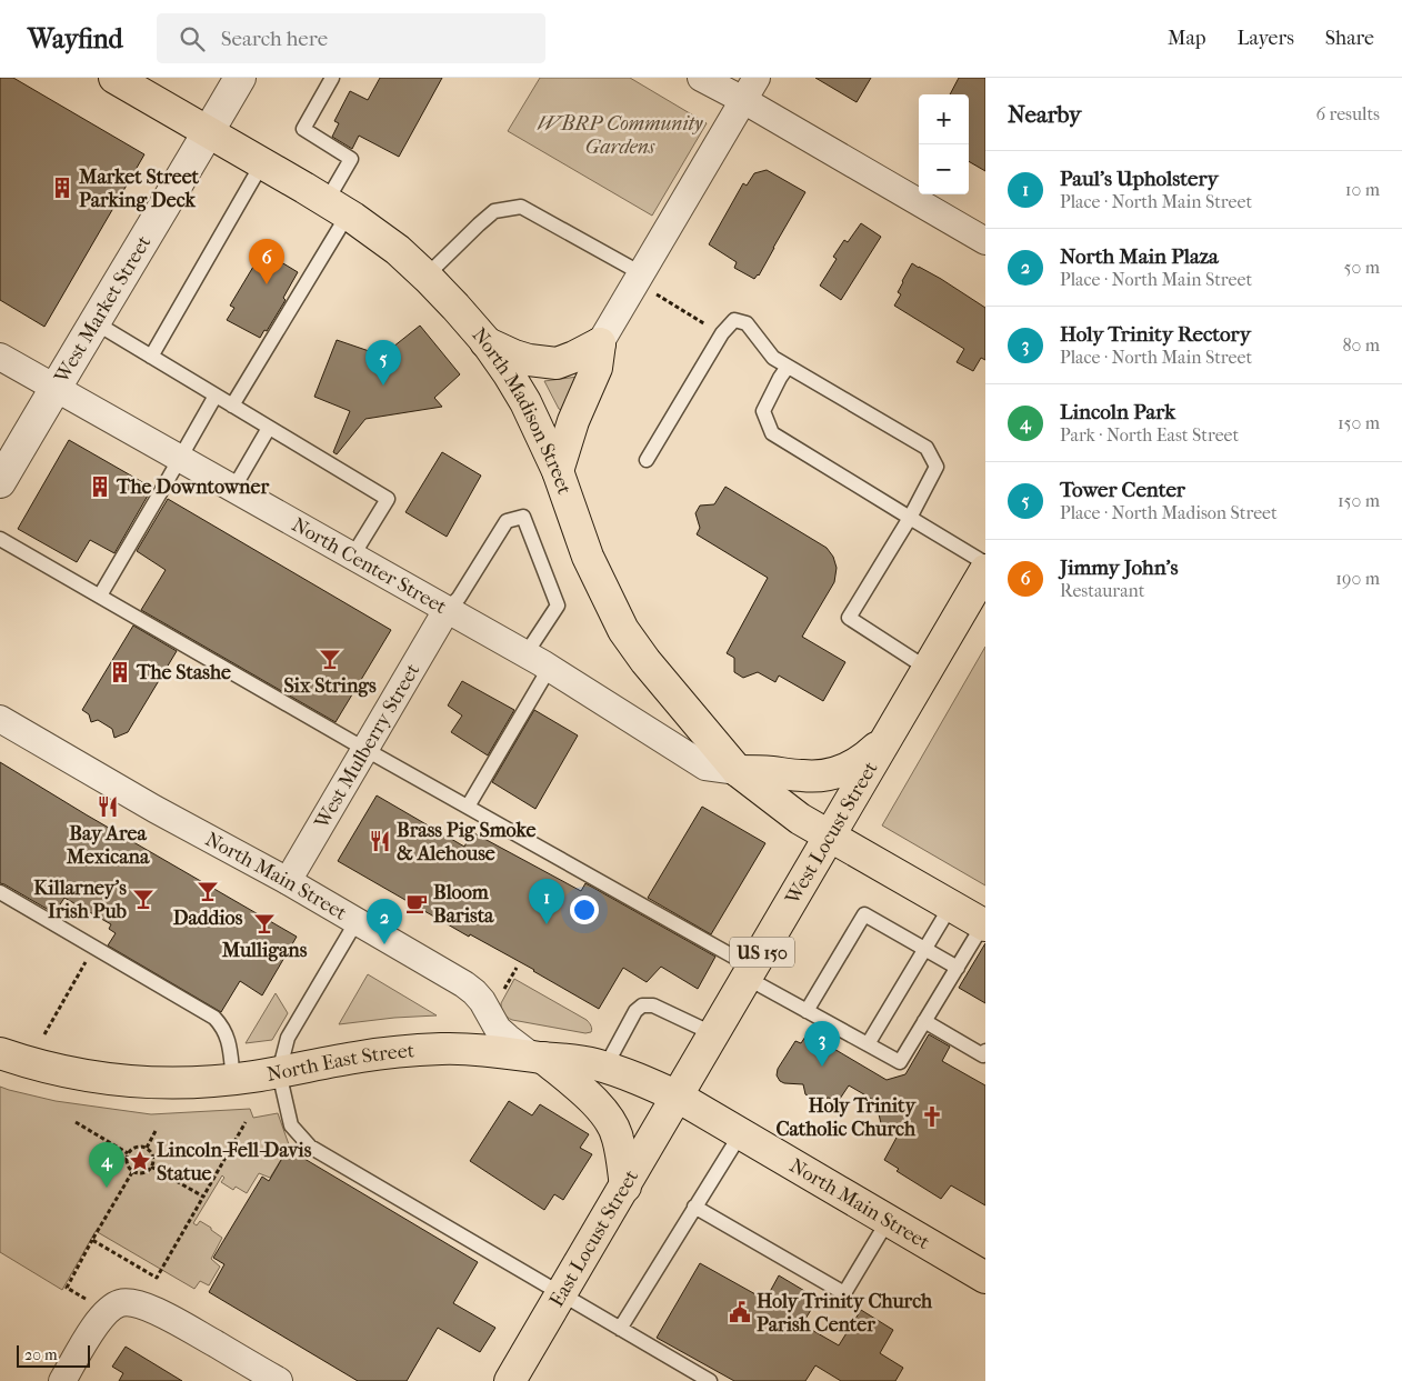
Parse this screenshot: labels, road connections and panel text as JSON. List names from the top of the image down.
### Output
{
  "streets": {
    "main road": [
      "North Madison Street",
      "West Locust Street",
      "North Main Street",
      "US 150",
      "North East Street",
      "East Locust Street"
    ],
    "street": ["West Market Street", "North Center Street", "West Mulberry Street"]
  },
  "crossings": [
    ["West Market Street", "North Madison Street"],
    ["West Market Street", "North Center Street"],
    ["North Madison Street", "North Center Street"],
    ["North Madison Street", "West Locust Street"],
    ["North Center Street", "West Mulberry Street"],
    ["West Mulberry Street", "North Main Street"],
    ["West Locust Street", "North Main Street"],
    ["West Locust Street", "North East Street"],
    ["West Locust Street", "East Locust Street"],
    ["North Main Street", "North East Street"],
    ["North Main Street", "East Locust Street"],
    ["North East Street", "East Locust Street"]
  ],
  "parks": ["WBRP Community Gardens"],
  "places": {
    "building": ["Market Street Parking Deck", "The Downtowner", "The Stashe"],
    "bar": [
      "Six Strings",
      "Daddios",
      "Killarney's Irish Pub",
      "Mulligans"
    ],
    "restaurant": ["Bay Area Mexicana", "Brass Pig Smoke & Alehouse"],
    "cafe": ["Bloom Barista"],
    "church": ["Holy Trinity Catholic Church"],
    "place": ["Lincoln-Fell-Davis Statue"],
    "public building": ["Holy Trinity Church Parish Center"]
  },
  "scale_bar": "20 m",
  "page": {
    "header": "Wayfind",
    "search": "Search here",
    "nav": ["Map", "Layers", "Share"],
    "heading": ["Nearby", "6 results"],
    "map_buttons": ["+", "−"],
    "list": [
      {
        "mark": "1",
        "name": "Paul's Upholstery",
        "note": "Place · North Main Street",
        "value": "10 m"
      },
      {
        "mark": "2",
        "name": "North Main Plaza",
        "note": "Place · North Main Street",
        "value": "50 m"
      },
      {
        "mark": "3",
        "name": "Holy Trinity Rectory",
        "note": "Place · North Main Street",
        "value": "80 m"
      },
      {
        "mark": "4",
        "name": "Lincoln Park",
        "note": "Park · North East Street",
        "value": "150 m"
      },
      {
        "mark": "5",
        "name": "Tower Center",
        "note": "Place · North Madison Street",
        "value": "150 m"
      },
      {
        "mark": "6",
        "name": "Jimmy John's",
        "note": "Restaurant",
        "value": "190 m"
      }
    ],
    "pins": [
      "6",
      "5",
      "1",
      "2",
      "3",
      "4"
    ],
    "scale": "20 m"
  }
}
